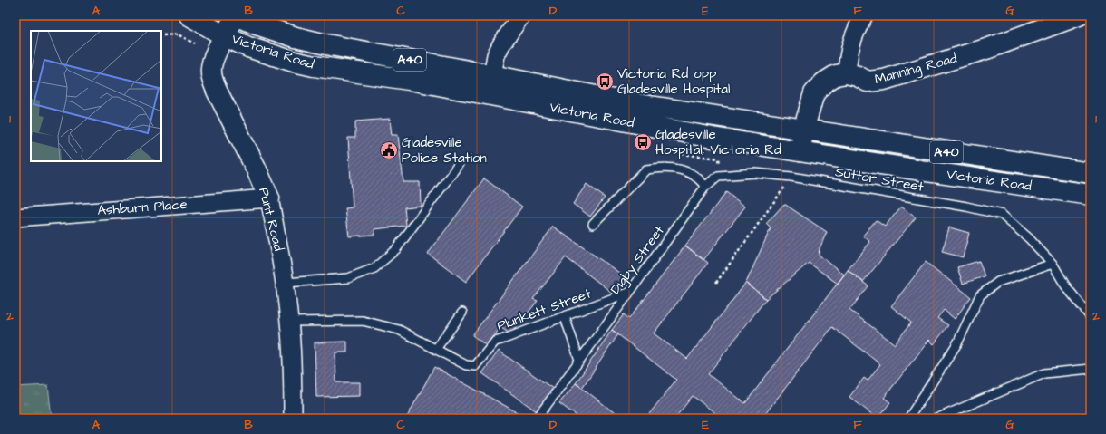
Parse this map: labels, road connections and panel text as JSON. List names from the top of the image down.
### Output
{
  "streets": {
    "main road": [
      "Victoria Road",
      "A40",
      "Manning Road",
      "Punt Road"
    ],
    "street": ["Ashburn Place"],
    "lane": ["Suttor Street", "Digby Street", "Plunkett Street"]
  },
  "crossings": [
    ["Victoria Road", "Punt Road"],
    ["Suttor Street", "Digby Street"],
    ["Ashburn Place", "Punt Road"],
    ["Punt Road", "Plunkett Street"],
    ["Digby Street", "Plunkett Street"]
  ],
  "places": {
    "bus stop": ["Victoria Rd opp Gladesville Hospital", "Gladesville Hospital, Victoria Rd"],
    "public building": ["Gladesville Police Station"]
  },
  "grid": {
    "columns": [
      "A",
      "B",
      "C",
      "D",
      "E",
      "F",
      "G"
    ],
    "rows": ["1", "2"]
  }
}
